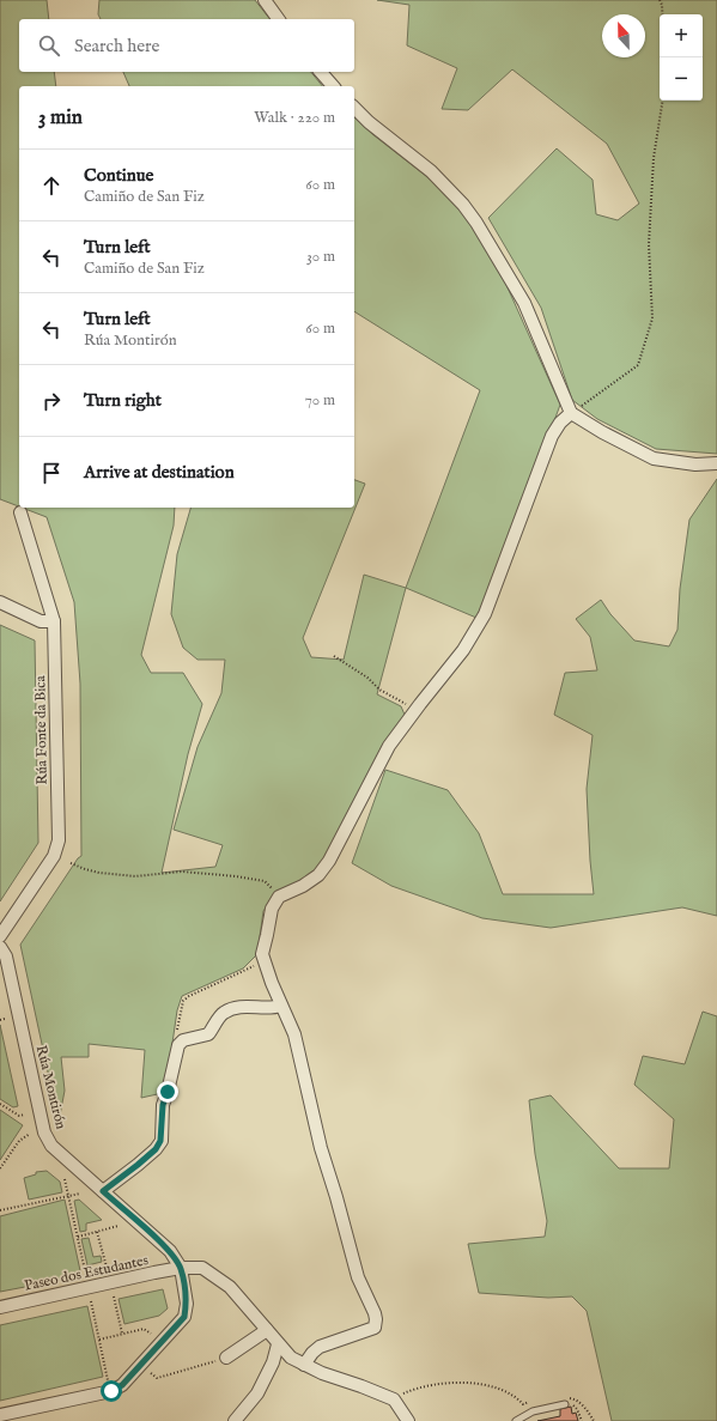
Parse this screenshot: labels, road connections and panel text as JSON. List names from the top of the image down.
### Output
{
  "streets": {
    "street": ["Rúa Fonte da Bica", "Rúa Montirón", "Paseo dos Estudantes"]
  },
  "crossings": [
    ["Rúa Montirón", "Paseo dos Estudantes"]
  ],
  "north": "top",
  "page": {
    "map_buttons": ["+", "−"],
    "search": "Search here",
    "heading": ["3 min", "Walk · 220 m"],
    "list": [
      ["Continue", "Camiño de San Fiz", "60 m"],
      ["Turn left", "Camiño de San Fiz", "30 m"],
      ["Turn left", "Rúa Montirón", "60 m"],
      ["Turn right", "70 m"],
      "Arrive at destination"
    ]
  }
}
